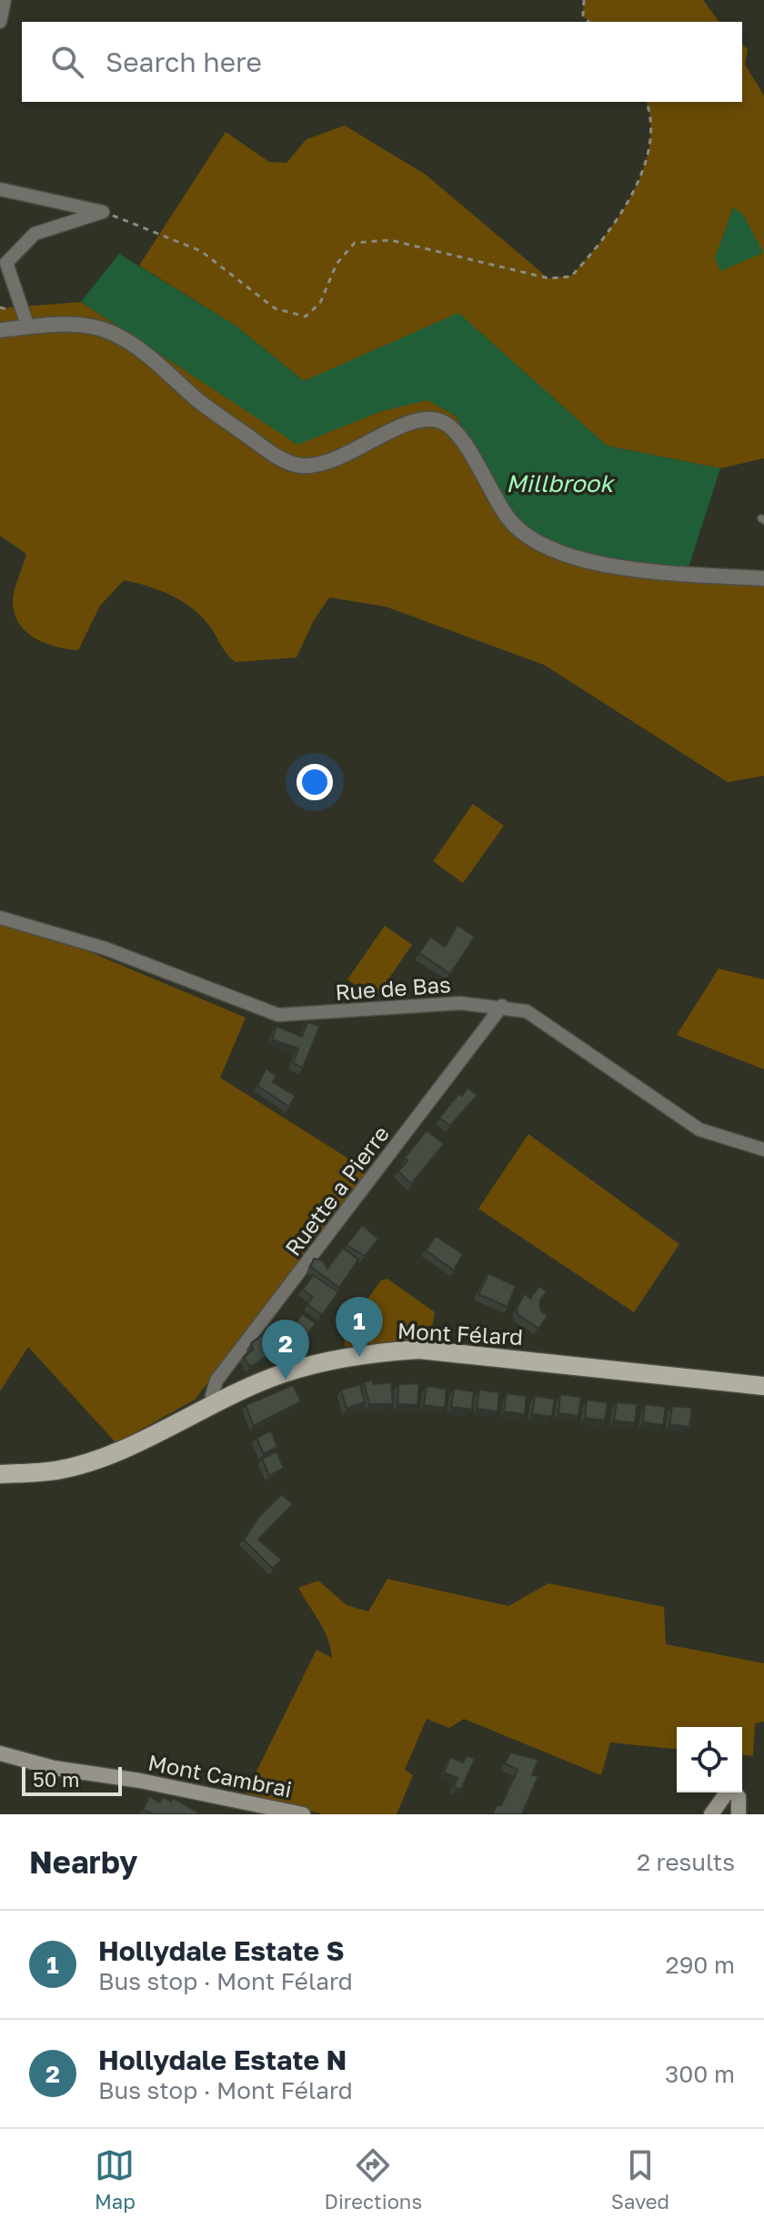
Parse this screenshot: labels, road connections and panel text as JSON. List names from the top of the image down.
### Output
{
  "streets": {
    "main road": ["Mont Félard", "Mont Cambrai"],
    "street": ["Rue de Bas", "Ruette a Pierre"]
  },
  "crossings": [
    ["Rue de Bas", "Ruette a Pierre"],
    ["Ruette a Pierre", "Mont Félard"]
  ],
  "water": ["Millbrook"],
  "scale_bar": "50 m",
  "page": {
    "search": "Search here",
    "pins": ["1", "2"],
    "scale": "50 m",
    "heading": ["Nearby", "2 results"],
    "list": [
      {
        "mark": "1",
        "name": "Hollydale Estate S",
        "note": "Bus stop · Mont Félard",
        "value": "290 m"
      },
      {
        "mark": "2",
        "name": "Hollydale Estate N",
        "note": "Bus stop · Mont Félard",
        "value": "300 m"
      }
    ],
    "nav": ["Map", "Directions", "Saved"]
  }
}
